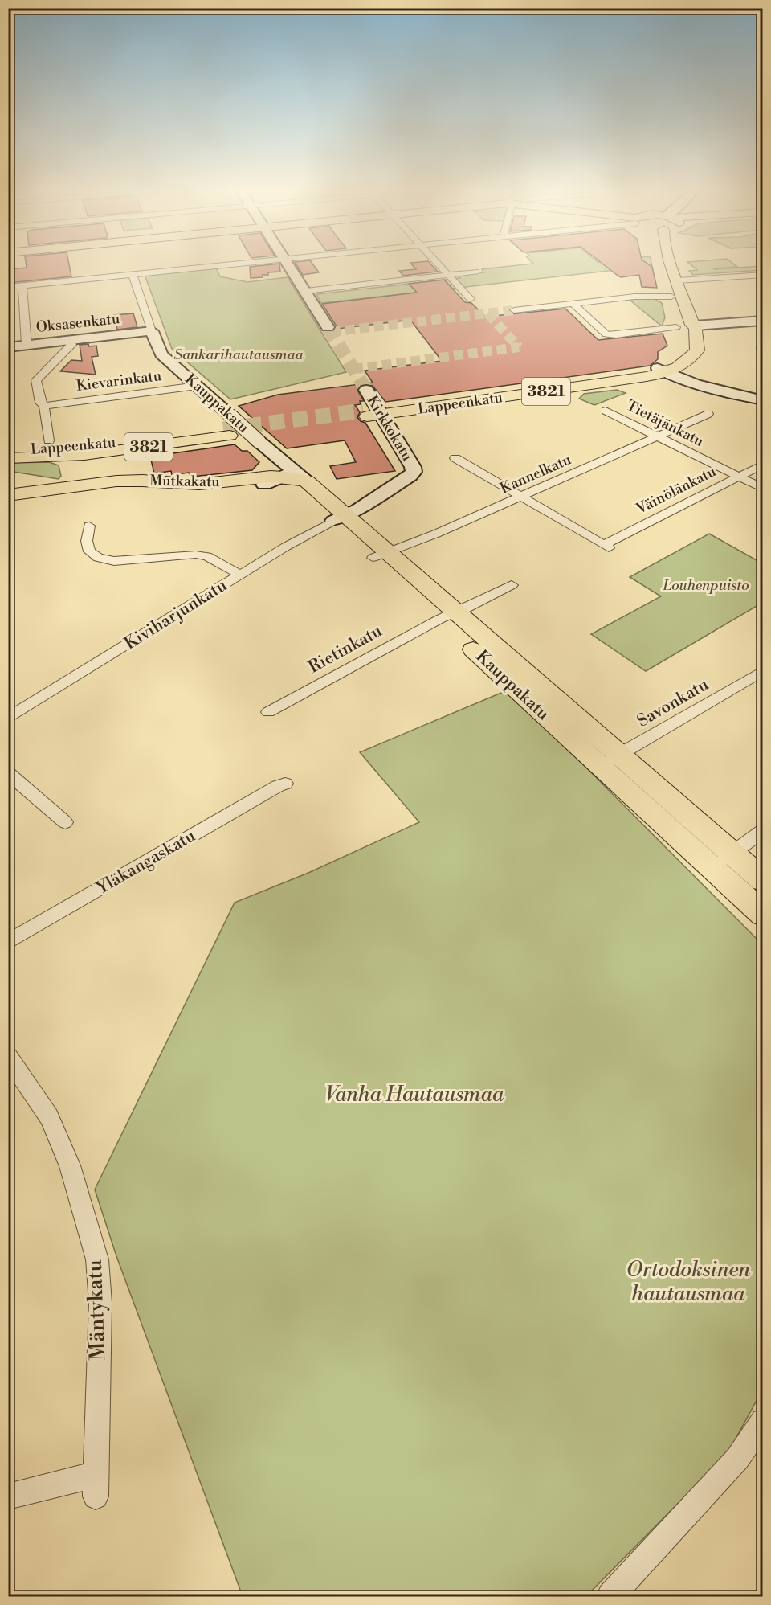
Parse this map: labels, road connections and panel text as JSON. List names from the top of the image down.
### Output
{
  "streets": {
    "main road": [
      "3821",
      "Kauppakatu",
      "Lappeenkatu",
      "Mutkakatu"
    ],
    "street": [
      "Oksasenkatu",
      "Kievarinkatu",
      "Tietäjänkatu",
      "Kirkkokatu",
      "Kannelkatu",
      "Väinölänkatu",
      "Kiviharjunkatu",
      "Rietinkatu",
      "Savonkatu",
      "Yläkangaskatu",
      "Mäntykatu"
    ]
  },
  "crossings": [
    ["Oksasenkatu", "Kauppakatu"],
    ["Kievarinkatu", "Kauppakatu"],
    ["Kauppakatu", "Lappeenkatu"],
    ["Kauppakatu", "Kirkkokatu"],
    ["Kauppakatu", "Kannelkatu"],
    ["Kauppakatu", "Mutkakatu"],
    ["Kauppakatu", "Kiviharjunkatu"],
    ["Kauppakatu", "Rietinkatu"],
    ["Kauppakatu", "Savonkatu"],
    ["Lappeenkatu", "Kirkkokatu"],
    ["Tietäjänkatu", "Kannelkatu"],
    ["Tietäjänkatu", "Väinölänkatu"],
    ["Kirkkokatu", "Kiviharjunkatu"],
    ["Kannelkatu", "Väinölänkatu"]
  ],
  "parks": [
    "Sankarihautausmaa",
    "Louhenpuisto",
    "Vanha Hautausmaa",
    "Ortodoksinen hautausmaa"
  ]
}
